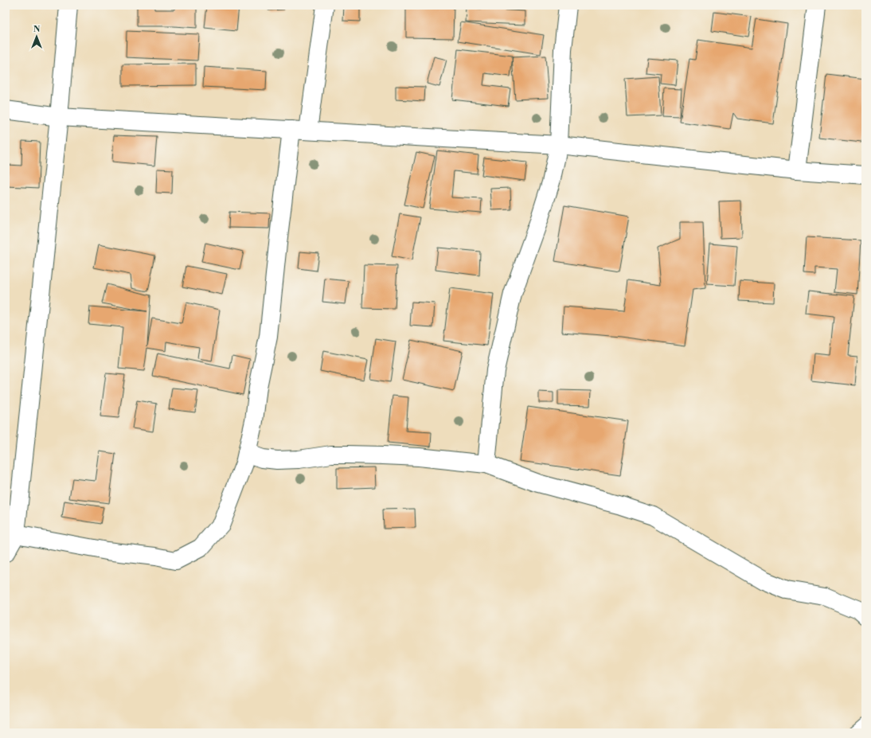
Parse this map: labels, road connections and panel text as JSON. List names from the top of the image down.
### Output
{
  "north": "top"
}
